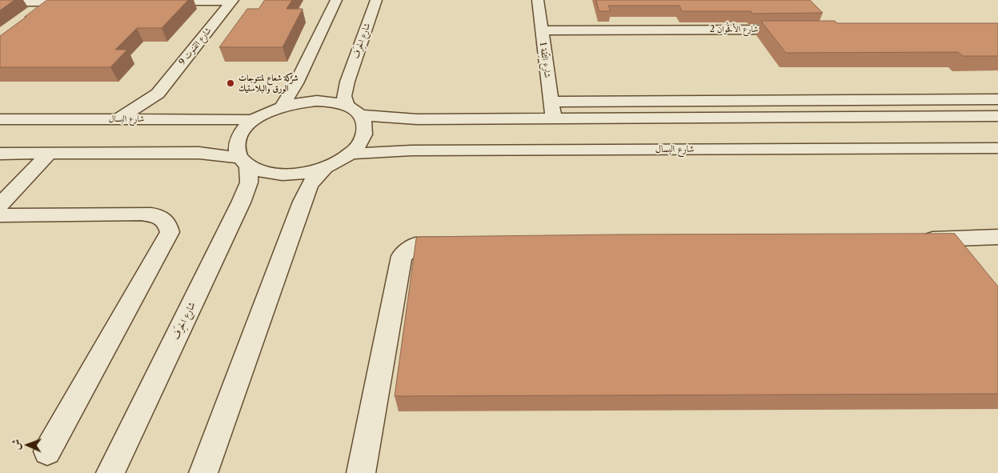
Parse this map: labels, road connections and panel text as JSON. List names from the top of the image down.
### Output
{
  "streets": {
    "street": [
      "شارع الأقحُوان 2",
      "شارع الحِرَف",
      "شارع القنوت 9",
      "شارع الثِّقة 1",
      "شارع البسال"
    ]
  },
  "crossings": [
    ["شارع الأقحُوان 2", "شارع الثِّقة 1"],
    ["شارع الحِرَف", "شارع البسال"],
    ["شارع القنوت 9", "شارع البسال"]
  ],
  "places": ["شركة شعاع لمنتوجات الورق والبلاستيك"],
  "north": "left"
}
